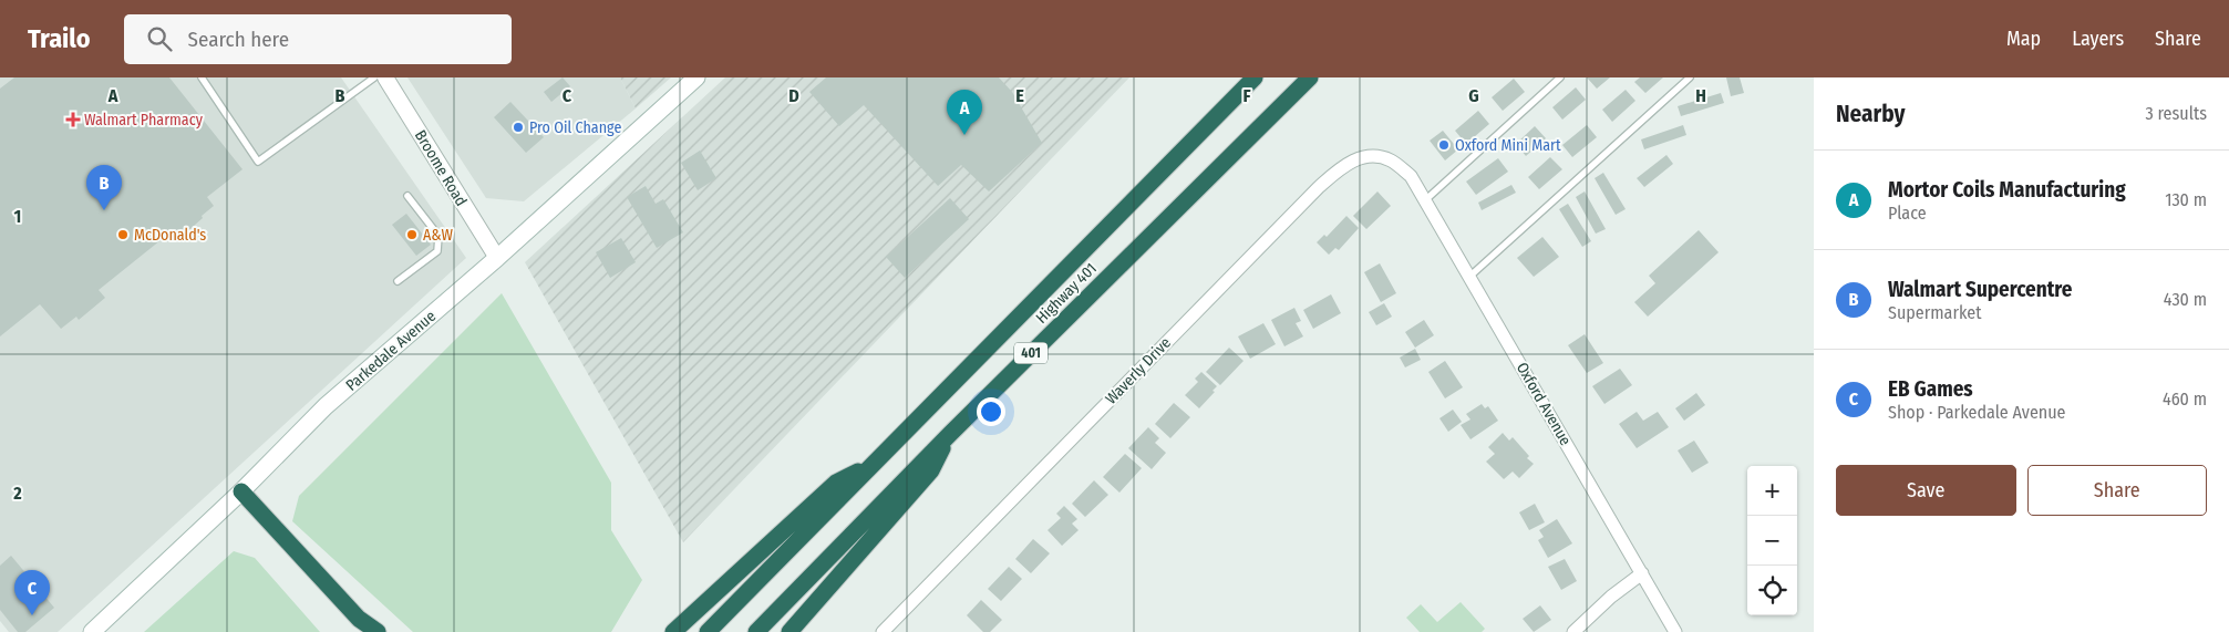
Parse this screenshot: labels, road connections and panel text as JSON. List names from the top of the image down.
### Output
{
  "streets": {
    "highway": ["Highway 401", "401"],
    "main road": ["Parkedale Avenue"],
    "street": ["Broome Road", "Waverly Drive", "Oxford Avenue"]
  },
  "crossings": [
    ["Broome Road", "Parkedale Avenue"],
    ["Waverly Drive", "Oxford Avenue"]
  ],
  "places": {
    "health": ["Walmart Pharmacy"],
    "other": [
      "Pro Oil Change",
      "Oxford Mini Mart",
      "McDonald's",
      "A&W"
    ]
  },
  "page": {
    "header": "Trailo",
    "search": "Search here",
    "nav": ["Map", "Layers", "Share"],
    "heading": ["Nearby", "3 results"],
    "pins": ["A", "B", "C"],
    "list": [
      {
        "mark": "A",
        "name": "Mortor Coils Manufacturing",
        "note": "Place",
        "value": "130 m"
      },
      {
        "mark": "B",
        "name": "Walmart Supercentre",
        "note": "Supermarket",
        "value": "430 m"
      },
      {
        "mark": "C",
        "name": "EB Games",
        "note": "Shop · Parkedale Avenue",
        "value": "460 m"
      }
    ],
    "buttons": ["Save", "Share"],
    "map_buttons": ["+", "−"]
  },
  "grid": {
    "columns": [
      "A",
      "B",
      "C",
      "D",
      "E",
      "F",
      "G",
      "H"
    ],
    "rows": ["1", "2"]
  }
}
